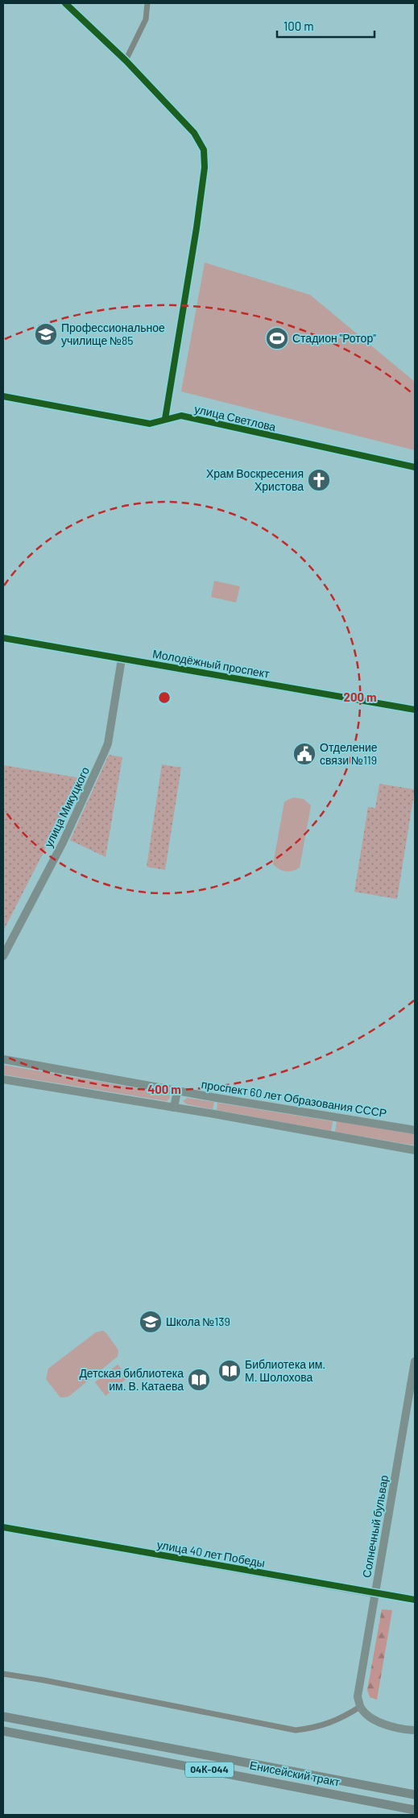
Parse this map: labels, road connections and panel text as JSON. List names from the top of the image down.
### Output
{
  "streets": {
    "main road": [
      "Молодёжный проспект",
      "улица Микуцкого",
      "проспект 60 лет Образования СССР",
      "Солнечный бульвар",
      "улица 40 лет Победы",
      "04К-044",
      "Енисейский тракт"
    ],
    "street": ["улица Светлова"]
  },
  "crossings": [
    ["Молодёжный проспект", "улица Микуцкого"],
    ["Солнечный бульвар", "улица 40 лет Победы"]
  ],
  "places": {
    "school or university": ["Профессиональное училище №85", "Школа №139"],
    "sports": ["Стадион \"Ротор\""],
    "church": ["Храм Воскресения Христова"],
    "public building": ["Отделение связи №119"],
    "library": ["Библиотека им. М. Шолохова", "Детская библиотека им. В. Катаева"]
  },
  "scale_bar": "100 m",
  "rings": ["200 m", "400 m"]
}
